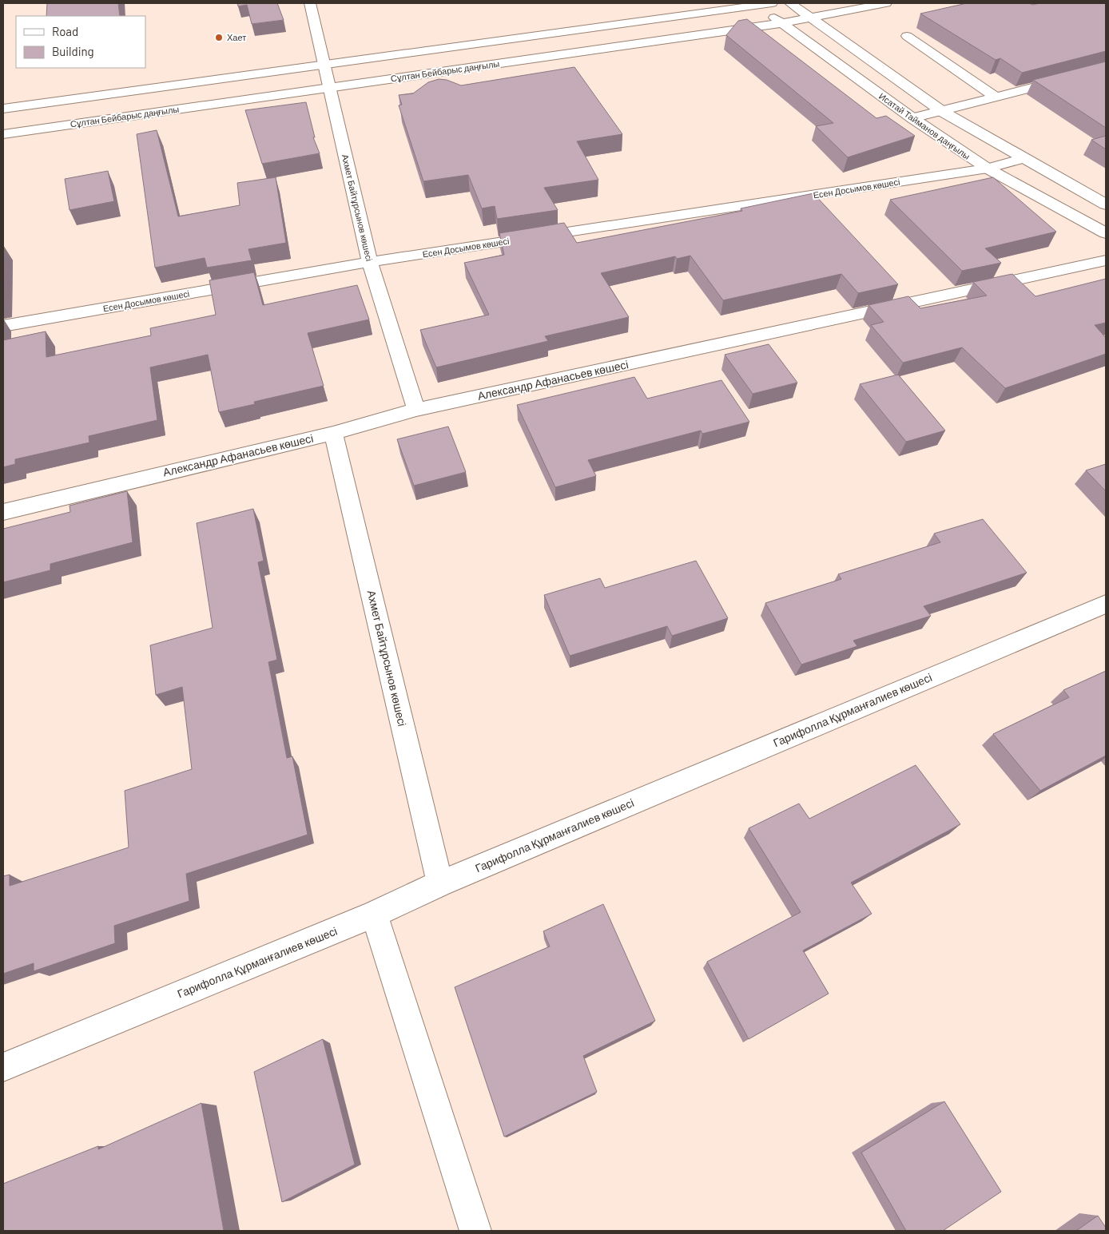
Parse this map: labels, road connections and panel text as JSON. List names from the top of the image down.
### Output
{
  "streets": {
    "street": [
      "Сұлтан Бейбарыс даңғылы",
      "Исатай Тайманов даңғылы",
      "Есен Досымов көшесі",
      "Ахмет Байтұрсынов көшесі",
      "Александр Афанасьев көшесі",
      "Гарифолла Құрманғалиев көшесі"
    ]
  },
  "crossings": [
    ["Сұлтан Бейбарыс даңғылы", "Исатай Тайманов даңғылы"],
    ["Сұлтан Бейбарыс даңғылы", "Ахмет Байтұрсынов көшесі"],
    ["Исатай Тайманов даңғылы", "Есен Досымов көшесі"],
    ["Есен Досымов көшесі", "Ахмет Байтұрсынов көшесі"],
    ["Ахмет Байтұрсынов көшесі", "Александр Афанасьев көшесі"],
    ["Ахмет Байтұрсынов көшесі", "Гарифолла Құрманғалиев көшесі"]
  ],
  "places": ["Хает"],
  "legend": ["Road", "Building"]
}
